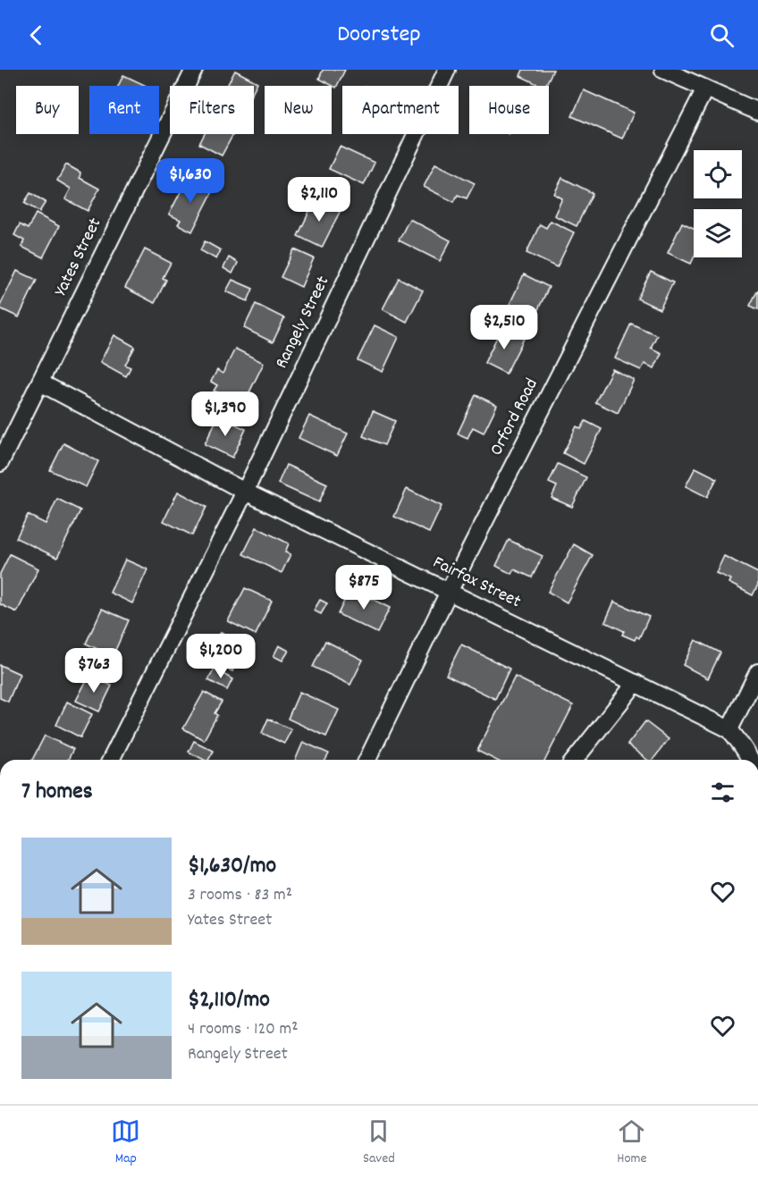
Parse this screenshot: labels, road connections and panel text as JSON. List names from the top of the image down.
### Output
{
  "streets": {
    "street": [
      "Yates Street",
      "Rangely Street",
      "Orford Road",
      "Fairfax Street"
    ]
  },
  "crossings": [
    ["Yates Street", "Fairfax Street"],
    ["Rangely Street", "Fairfax Street"],
    ["Orford Road", "Fairfax Street"]
  ],
  "page": {
    "header": "Doorstep",
    "chip": [
      "Buy",
      "Rent",
      "Filters",
      "New",
      "Apartment",
      "House"
    ],
    "price": [
      "$1,630",
      "$2,110",
      "$2,510",
      "$1,390",
      "$875",
      "$1,200",
      "$763"
    ],
    "heading": "7 homes",
    "list": [
      {
        "name": "$1,630/mo",
        "note": "3 rooms · 83 m² · Yates Street"
      },
      {
        "name": "$2,110/mo",
        "note": "4 rooms · 120 m² · Rangely Street"
      }
    ],
    "tabs": ["Map", "Saved", "Home"]
  }
}
